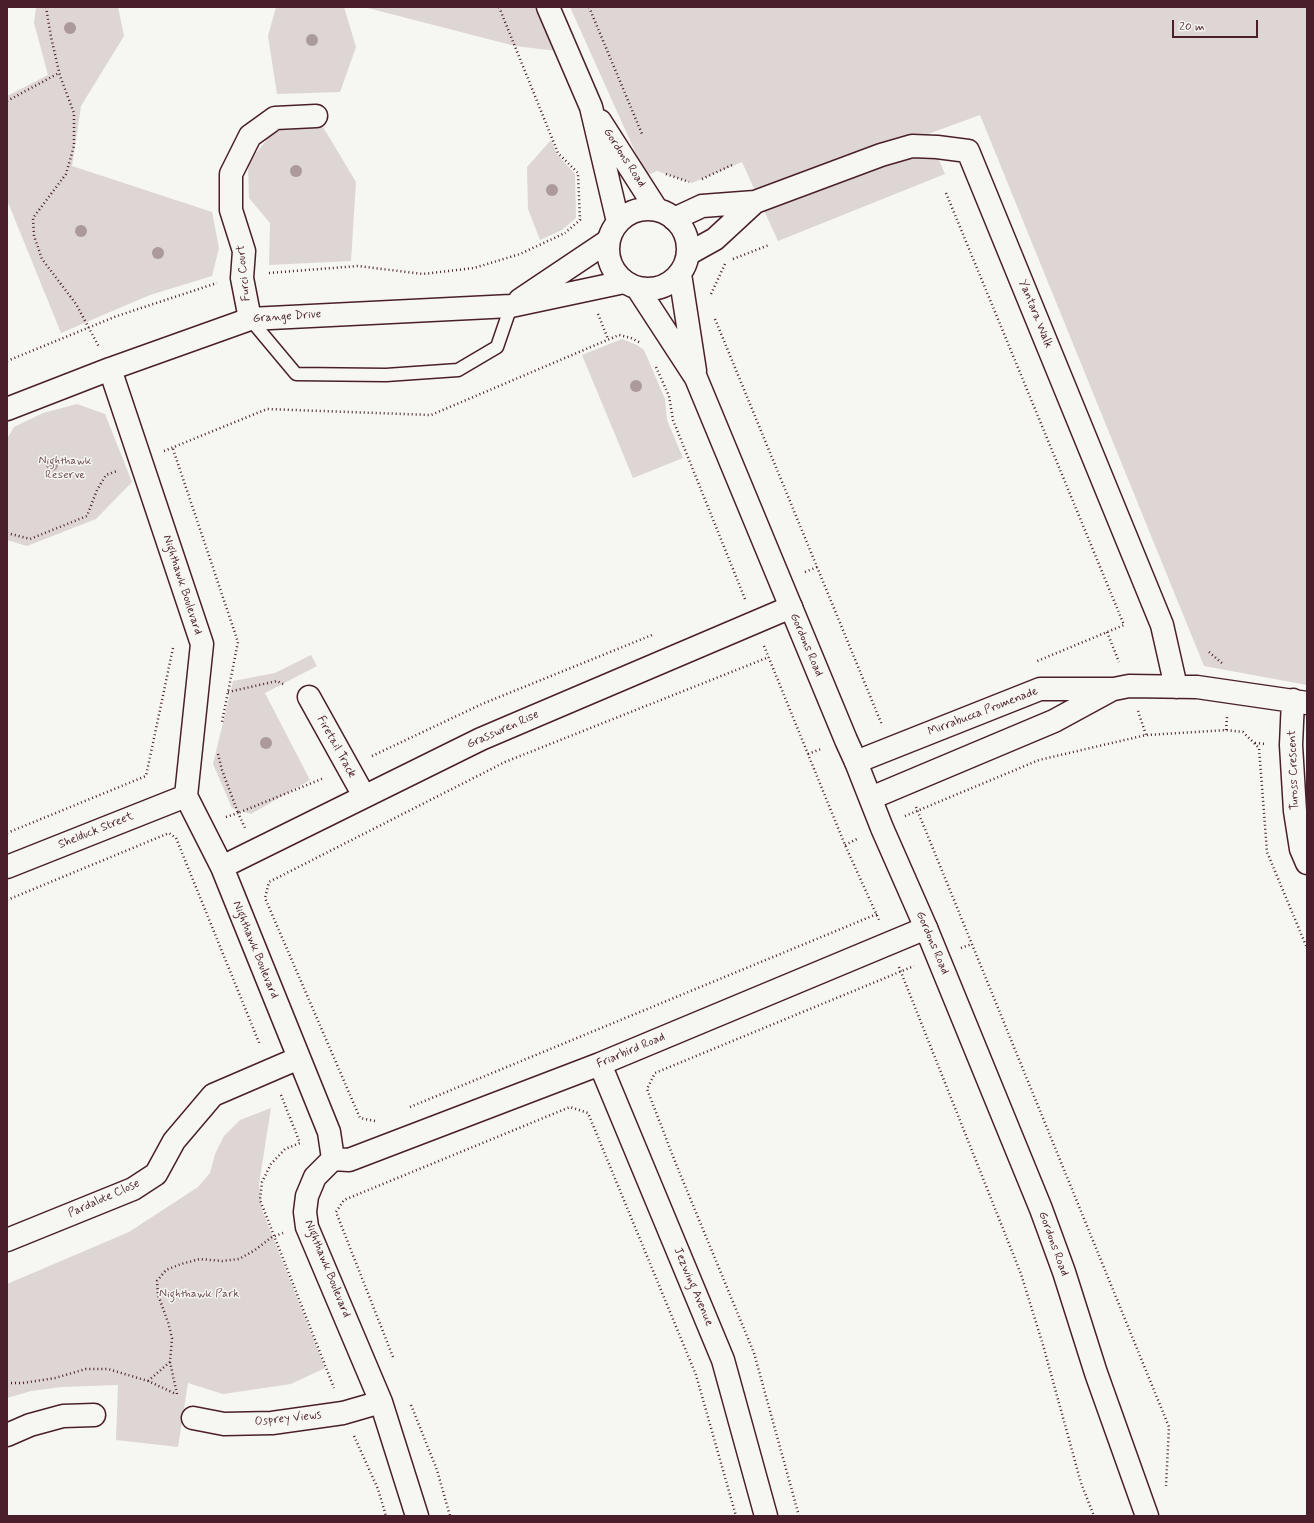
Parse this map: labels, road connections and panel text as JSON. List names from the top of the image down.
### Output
{
  "streets": {
    "street": [
      "Gordons Road",
      "Furci Court",
      "Yantara Walk",
      "Grange Drive",
      "Nighthawk Boulevard",
      "Mirrabucca Promenade",
      "Grasswren Rise",
      "Firetail Track",
      "Tuross Crescent",
      "Shelduck Street",
      "Friarbird Road",
      "Pardalote Close",
      "Jezwing Avenue",
      "Osprey Views"
    ]
  },
  "crossings": [
    ["Gordons Road", "Yantara Walk"],
    ["Gordons Road", "Grange Drive"],
    ["Gordons Road", "Mirrabucca Promenade"],
    ["Gordons Road", "Grasswren Rise"],
    ["Gordons Road", "Friarbird Road"],
    ["Furci Court", "Grange Drive"],
    ["Yantara Walk", "Grange Drive"],
    ["Yantara Walk", "Mirrabucca Promenade"],
    ["Grange Drive", "Nighthawk Boulevard"],
    ["Nighthawk Boulevard", "Grasswren Rise"],
    ["Nighthawk Boulevard", "Shelduck Street"],
    ["Nighthawk Boulevard", "Friarbird Road"],
    ["Nighthawk Boulevard", "Pardalote Close"],
    ["Nighthawk Boulevard", "Osprey Views"],
    ["Mirrabucca Promenade", "Tuross Crescent"],
    ["Grasswren Rise", "Firetail Track"],
    ["Friarbird Road", "Jezwing Avenue"]
  ],
  "parks": ["Nighthawk Reserve", "Nighthawk Park"],
  "scale_bar": "20 m"
}
